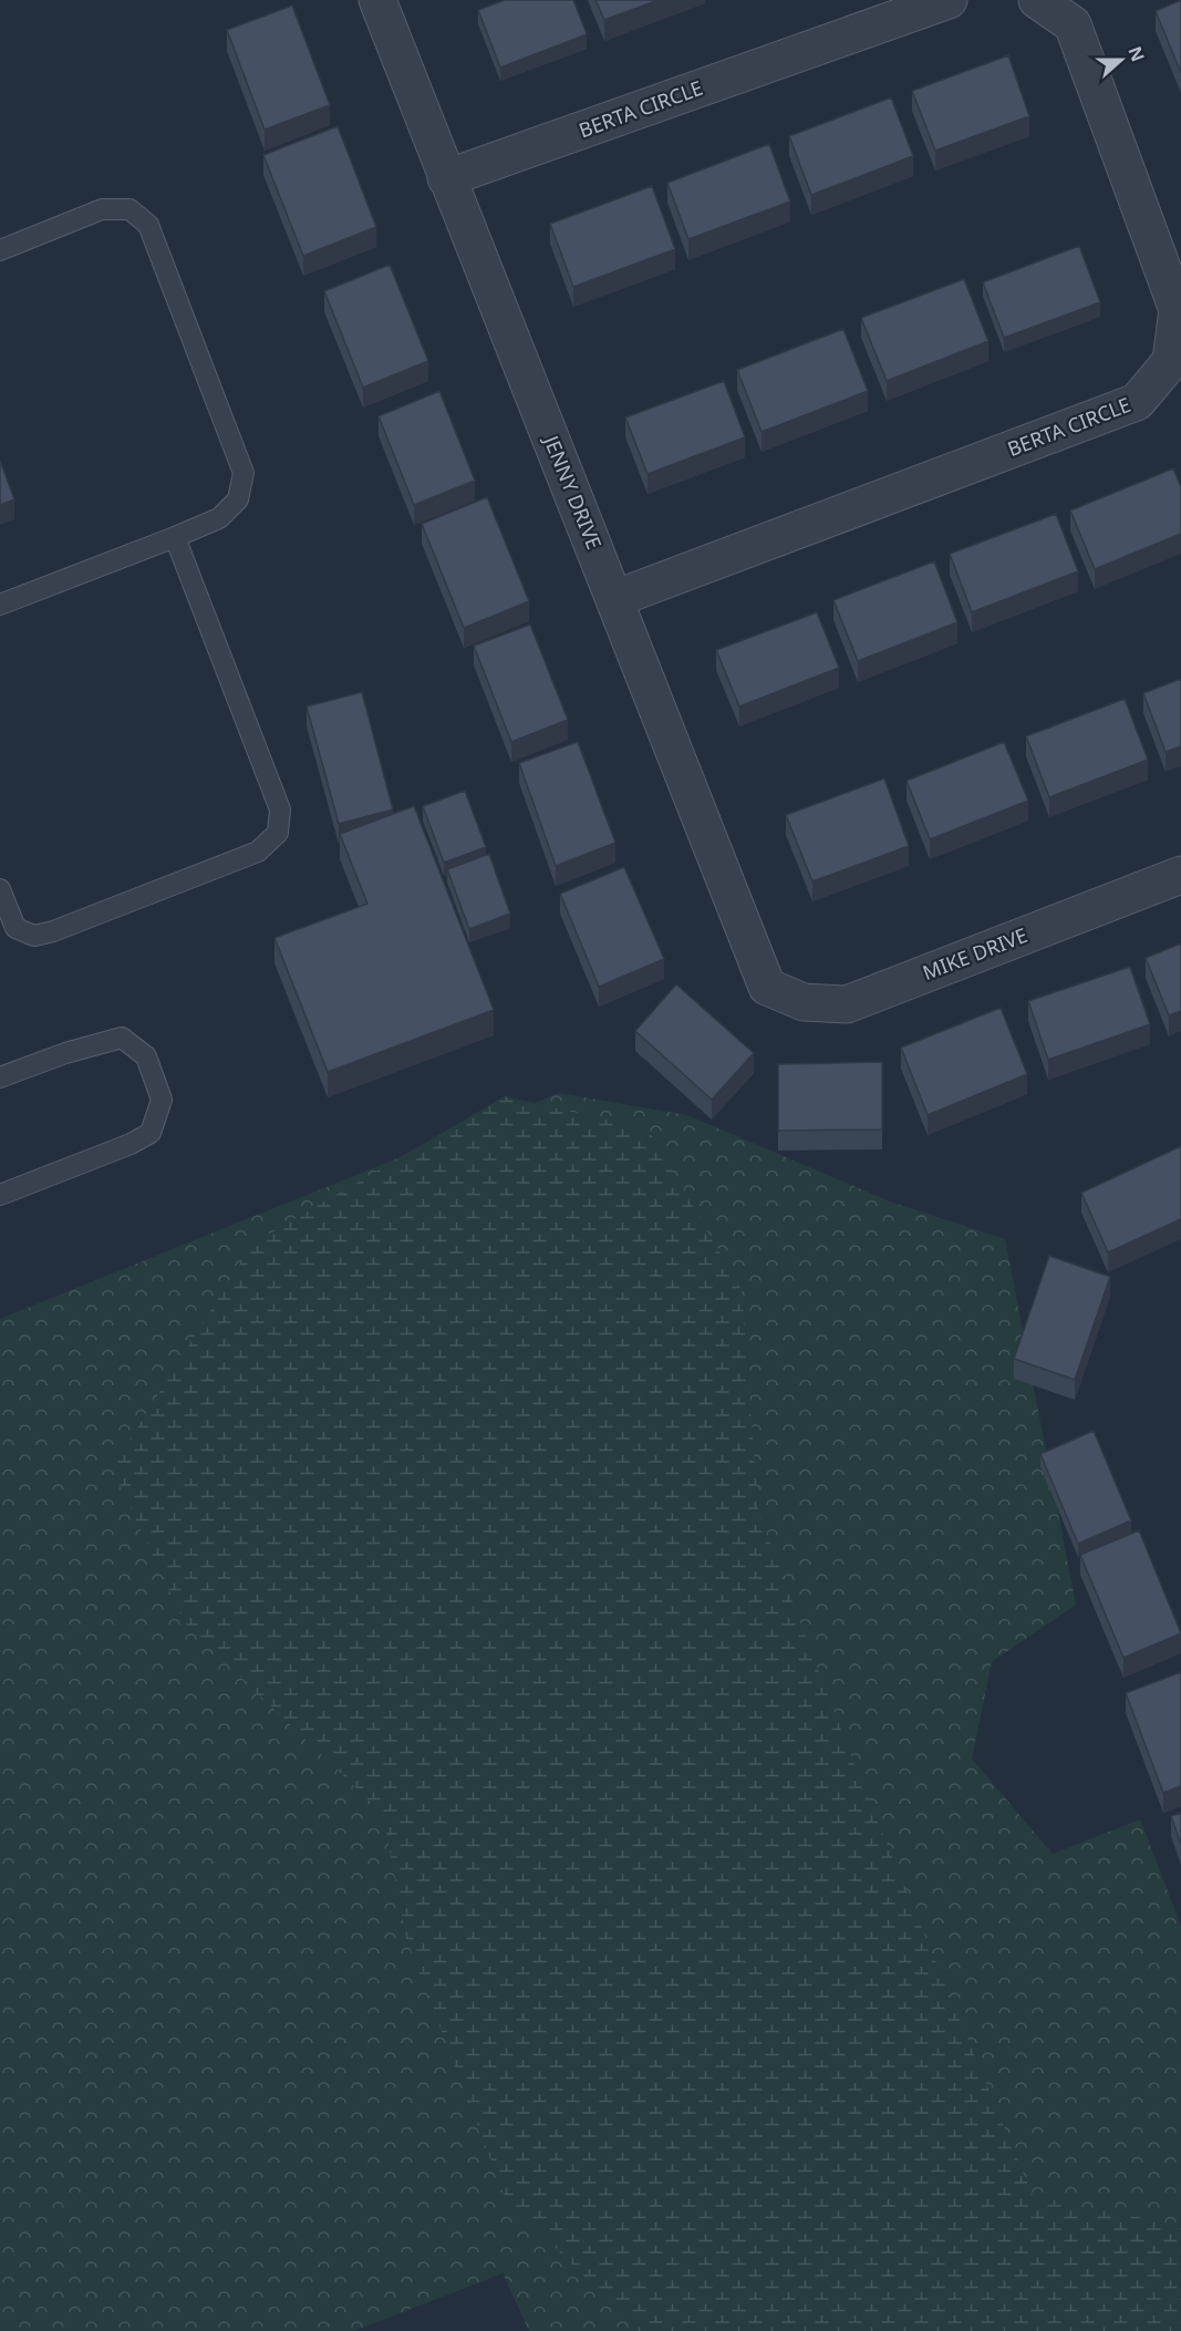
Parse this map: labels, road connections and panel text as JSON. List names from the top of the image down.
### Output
{
  "streets": {
    "street": ["BERTA CIRCLE", "JENNY DRIVE", "MIKE DRIVE"]
  },
  "crossings": [
    ["BERTA CIRCLE", "JENNY DRIVE"],
    ["JENNY DRIVE", "MIKE DRIVE"]
  ],
  "north": "right"
}
